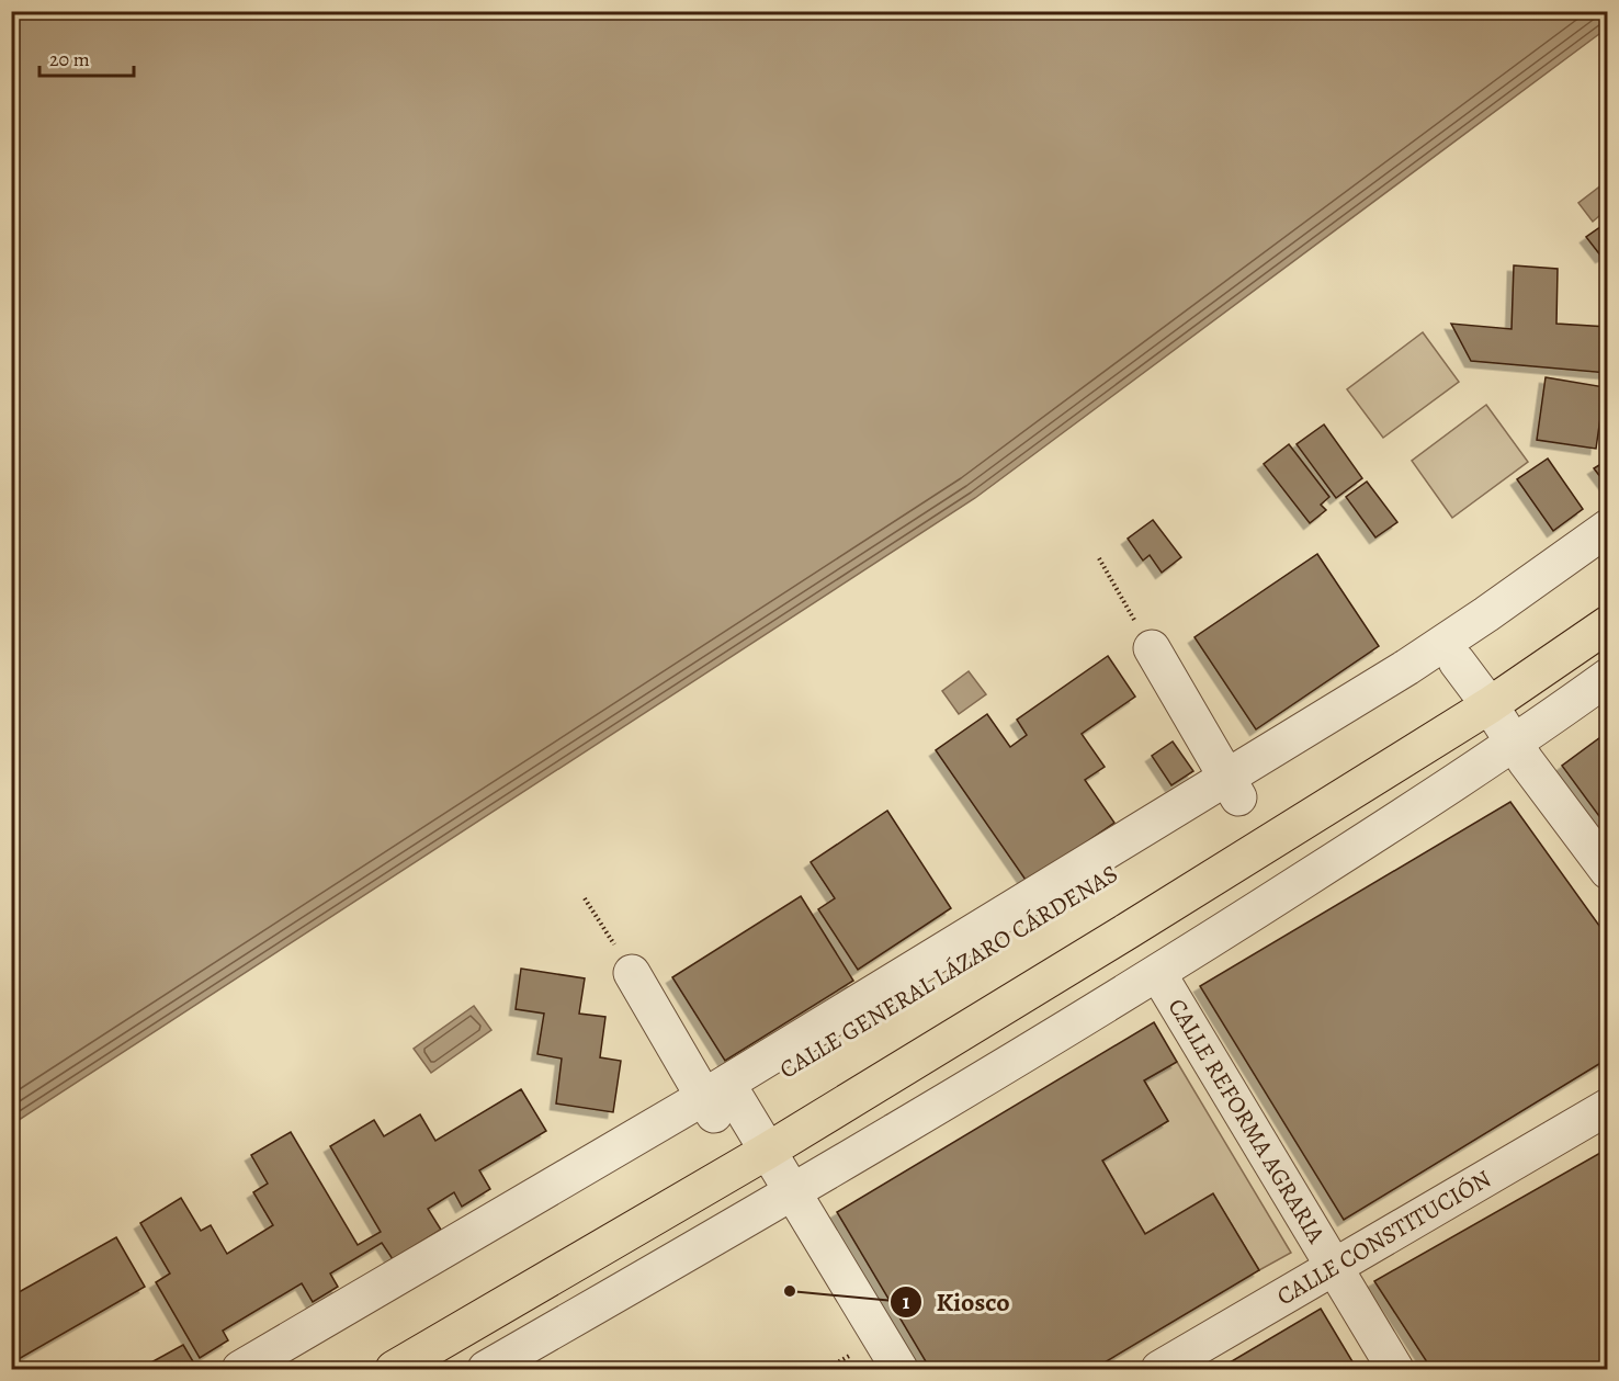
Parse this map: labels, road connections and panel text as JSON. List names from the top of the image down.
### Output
{
  "streets": {
    "street": ["CALLE GENERAL LÁZARO CÁRDENAS", "CALLE REFORMA AGRARIA", "CALLE CONSTITUCIÓN"]
  },
  "crossings": [
    ["CALLE REFORMA AGRARIA", "CALLE CONSTITUCIÓN"]
  ],
  "places": ["Kiosco"],
  "scale_bar": "20 m"
}
